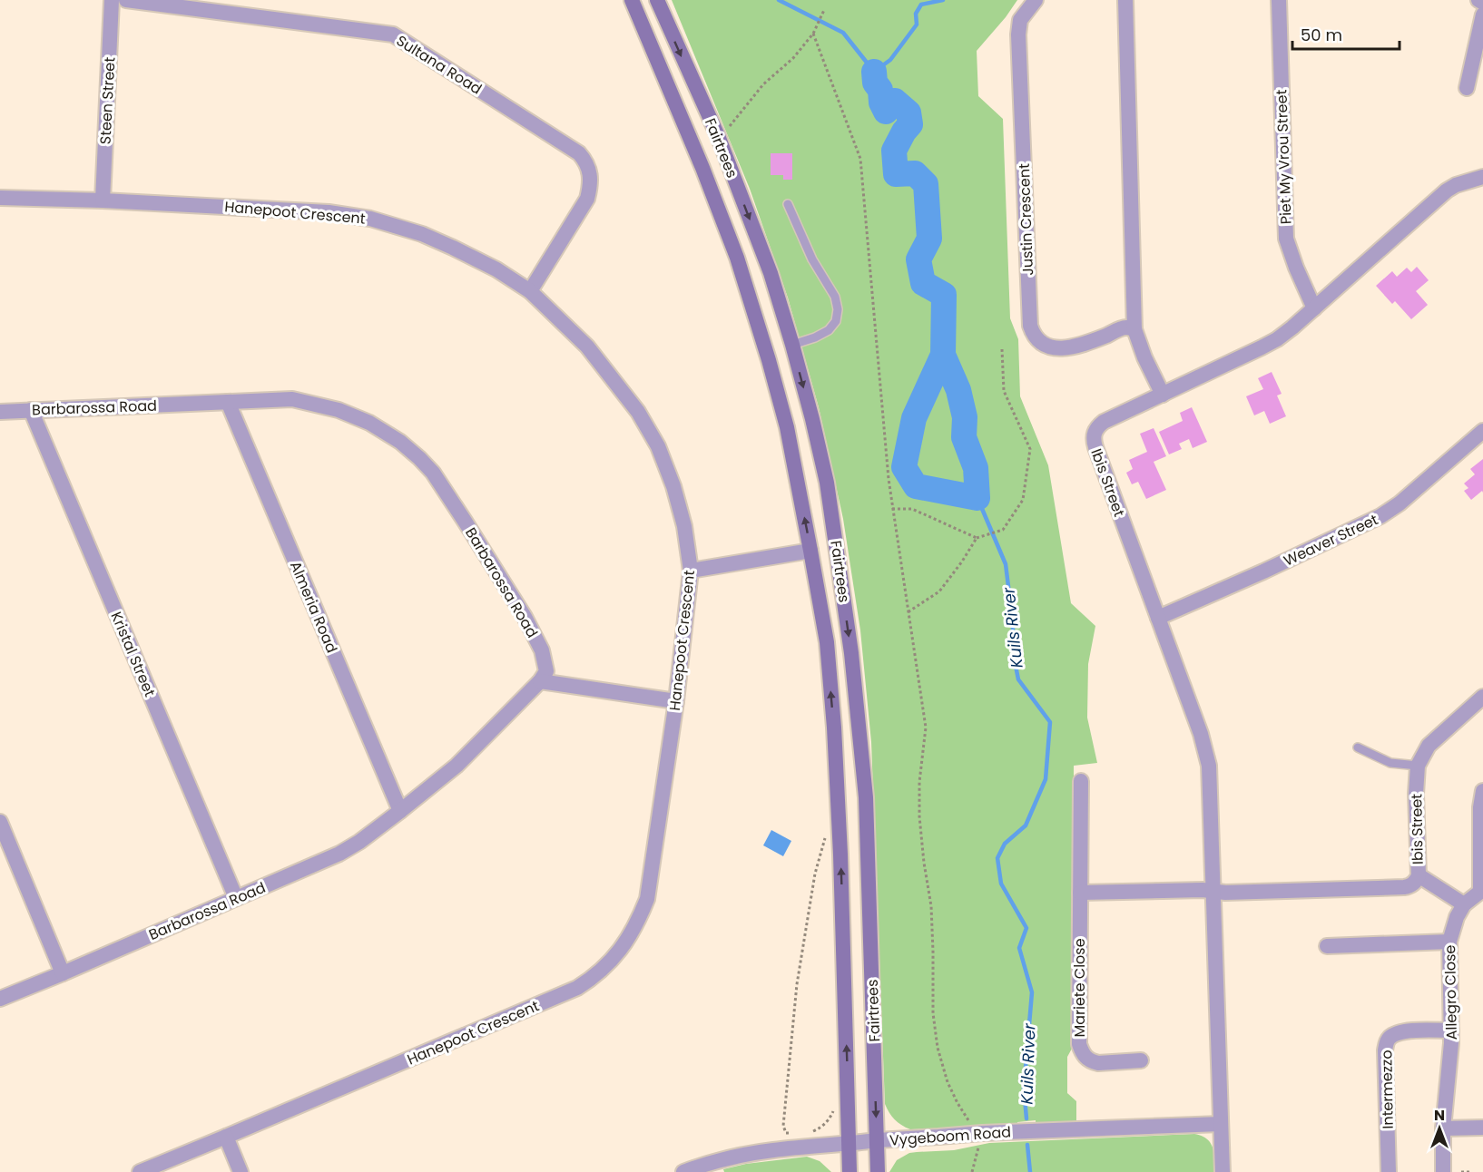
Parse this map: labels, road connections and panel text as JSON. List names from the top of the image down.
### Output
{
  "streets": {
    "main road": ["Fairtrees"],
    "street": [
      "Sultana Road",
      "Steen Street",
      "Piet My Vrou Street",
      "Hanepoot Crescent",
      "Justin Crescent",
      "Barbarossa Road",
      "Ibis Street",
      "Weaver Street",
      "Almeria Road",
      "Kristal Street",
      "Mariete Close",
      "Allegro Close",
      "Intermezzo",
      "Vygeboom Road"
    ]
  },
  "crossings": [
    ["Sultana Road", "Hanepoot Crescent"],
    ["Steen Street", "Hanepoot Crescent"],
    ["Fairtrees", "Vygeboom Road"],
    ["Piet My Vrou Street", "Ibis Street"],
    ["Barbarossa Road", "Almeria Road"],
    ["Barbarossa Road", "Kristal Street"],
    ["Ibis Street", "Weaver Street"],
    ["Ibis Street", "Vygeboom Road"],
    ["Allegro Close", "Intermezzo"]
  ],
  "water": ["Kuils River"],
  "scale_bar": "50 m",
  "north": "top"
}
